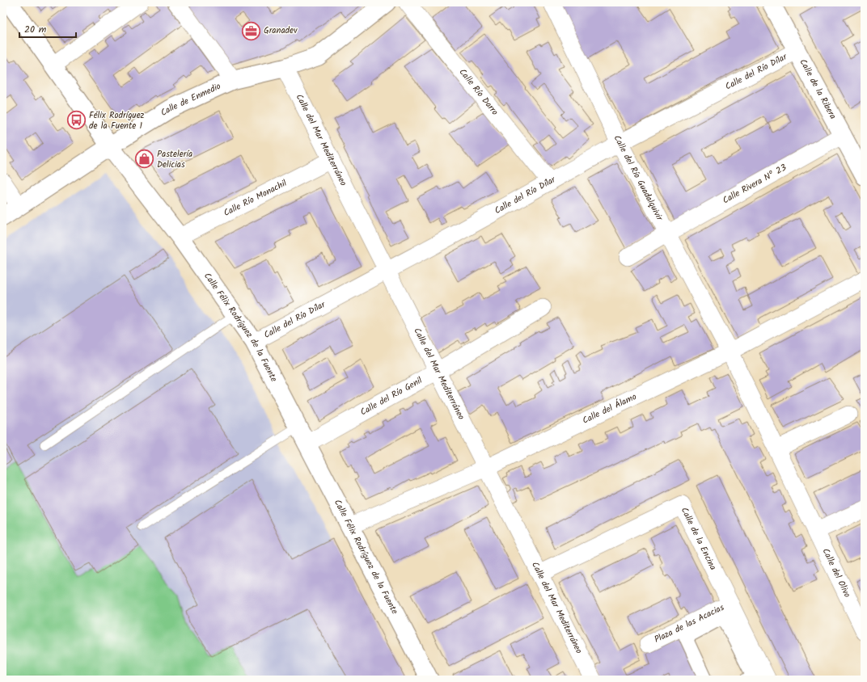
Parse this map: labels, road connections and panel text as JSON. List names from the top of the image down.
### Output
{
  "streets": {
    "street": [
      "Calle del Río Dílar",
      "Calle de la Ribera",
      "Calle Río Darro",
      "Calle de Enmedio",
      "Calle del Mar Mediterráneo",
      "Calle del Río Guadalquivir",
      "Calle Rivera Nº 23",
      "Calle Río Monachil",
      "Calle Félix Rodríguez de la Fuente",
      "Calle del Río Genil",
      "Calle del Álamo",
      "Calle de la Encina",
      "Calle del Olivo",
      "Plaza de las Acacias"
    ]
  },
  "crossings": [
    ["Calle del Río Dílar", "Calle de la Ribera"],
    ["Calle del Río Dílar", "Calle Río Darro"],
    ["Calle del Río Dílar", "Calle del Mar Mediterráneo"],
    ["Calle del Río Dílar", "Calle del Río Guadalquivir"],
    ["Calle del Río Dílar", "Calle Félix Rodríguez de la Fuente"],
    ["Calle de la Ribera", "Calle Rivera Nº 23"],
    ["Calle de Enmedio", "Calle del Mar Mediterráneo"],
    ["Calle de Enmedio", "Calle Félix Rodríguez de la Fuente"],
    ["Calle del Mar Mediterráneo", "Calle Río Monachil"],
    ["Calle del Mar Mediterráneo", "Calle del Río Genil"],
    ["Calle del Mar Mediterráneo", "Calle del Álamo"],
    ["Calle del Mar Mediterráneo", "Calle de la Encina"],
    ["Calle del Río Guadalquivir", "Calle Rivera Nº 23"],
    ["Calle del Río Guadalquivir", "Calle del Álamo"],
    ["Calle del Río Guadalquivir", "Calle del Olivo"],
    ["Calle Río Monachil", "Calle Félix Rodríguez de la Fuente"],
    ["Calle Félix Rodríguez de la Fuente", "Calle del Río Genil"],
    ["Calle Félix Rodríguez de la Fuente", "Calle del Álamo"],
    ["Calle del Álamo", "Calle del Olivo"],
    ["Calle de la Encina", "Plaza de las Acacias"]
  ],
  "places": {
    "office": ["Granadev"],
    "bus stop": ["Félix Rodríguez de la Fuente 1"],
    "shop": ["Pastelería Delicias"]
  },
  "scale_bar": "20 m"
}
